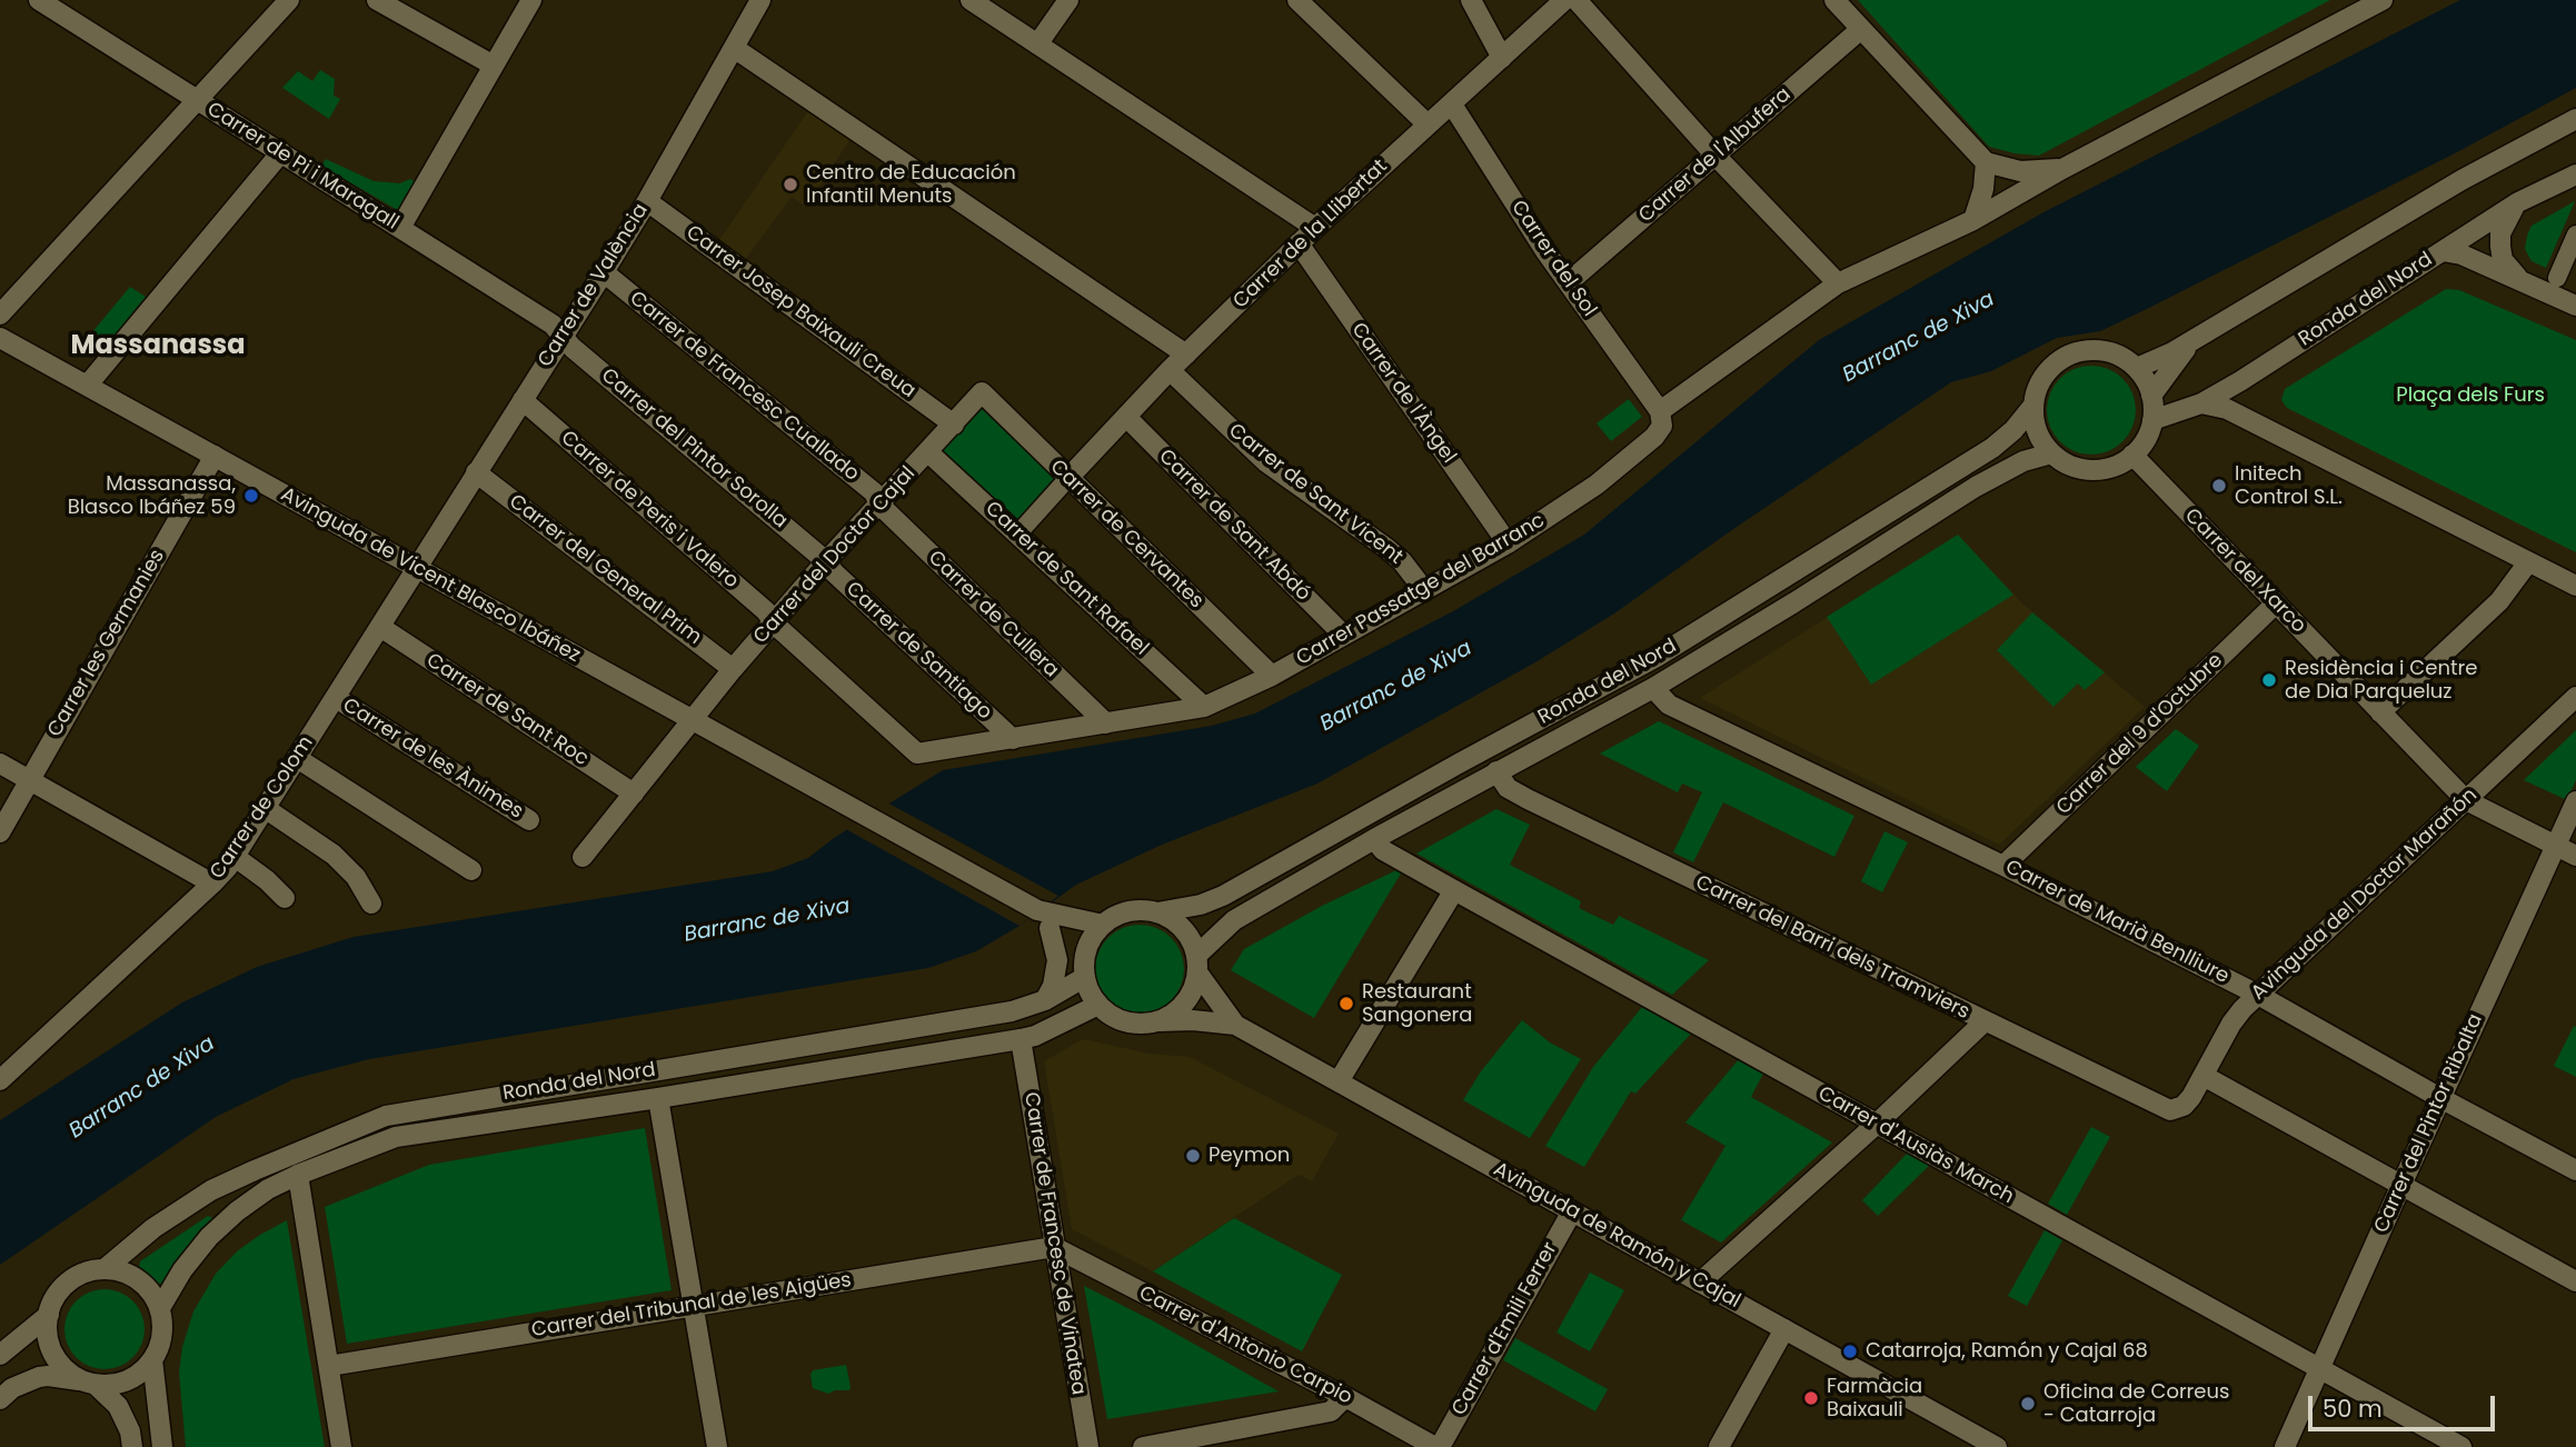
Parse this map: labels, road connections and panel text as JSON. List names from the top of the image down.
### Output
{
  "streets": {
    "street": [
      "Carrer de l'Albufera",
      "Carrer de Pi i Maragall",
      "Carrer de la Llibertat",
      "Carrer del Sol",
      "Carrer de València",
      "Ronda del Nord",
      "Carrer Josep Baixauli Creua",
      "Carrer de Francesc Cuallado",
      "Carrer de l'Àngel",
      "Carrer del Pintor Sorolla",
      "Carrer de Sant Vicent",
      "Carrer de Peris i Valero",
      "Carrer de Sant Abdó",
      "Carrer de Cervantes",
      "Carrer del Doctor Cajal",
      "Carrer del General Prim",
      "Carrer del Xarco",
      "Avinguda de Vicent Blasco Ibáñez",
      "Carrer de Sant Rafael",
      "Carrer Passatge del Barranc",
      "Carrer de Cullera",
      "Carrer les Germanies",
      "Carrer de Santiago",
      "Carrer de Sant Roc",
      "Carrer del 9 d'Octubre",
      "Carrer de les Ànimes",
      "Carrer de Colom",
      "Avinguda del Doctor Marañón",
      "Carrer de Marià Benlliure",
      "Carrer del Barri dels Tramviers",
      "Carrer del Pintor Ribalta",
      "Carrer d'Ausiàs March",
      "Avinguda de Ramón y Cajal",
      "Carrer de Francesc de Vinatea",
      "Carrer del Tribunal de les Aigües",
      "Carrer d'Emili Ferrer",
      "Carrer d'Antonio Carpio"
    ]
  },
  "crossings": [
    ["Carrer de l'Albufera", "Carrer del Sol"],
    ["Carrer de Pi i Maragall", "Carrer de València"],
    ["Carrer de Pi i Maragall", "Carrer del Pintor Sorolla"],
    ["Carrer de la Llibertat", "Carrer del Sol"],
    ["Carrer de la Llibertat", "Carrer de l'Àngel"],
    ["Carrer de la Llibertat", "Carrer de Sant Vicent"],
    ["Carrer de la Llibertat", "Carrer de Sant Abdó"],
    ["Carrer de la Llibertat", "Carrer de Cervantes"],
    ["Carrer del Sol", "Carrer Passatge del Barranc"],
    ["Carrer de València", "Carrer Josep Baixauli Creua"],
    ["Carrer de València", "Carrer de Francesc Cuallado"],
    ["Carrer de València", "Carrer del Pintor Sorolla"],
    ["Carrer de València", "Carrer de Peris i Valero"],
    ["Carrer de València", "Carrer del General Prim"],
    ["Carrer de València", "Avinguda de Vicent Blasco Ibáñez"],
    ["Carrer de València", "Carrer de Colom"],
    ["Ronda del Nord", "Carrer del Xarco"],
    ["Ronda del Nord", "Carrer de Marià Benlliure"],
    ["Ronda del Nord", "Carrer del Barri dels Tramviers"],
    ["Ronda del Nord", "Carrer d'Ausiàs March"],
    ["Ronda del Nord", "Avinguda de Ramón y Cajal"],
    ["Ronda del Nord", "Carrer de Francesc de Vinatea"],
    ["Carrer Josep Baixauli Creua", "Carrer del Doctor Cajal"],
    ["Carrer de Francesc Cuallado", "Carrer del Doctor Cajal"],
    ["Carrer de Francesc Cuallado", "Carrer de Cullera"],
    ["Carrer de l'Àngel", "Carrer Passatge del Barranc"],
    ["Carrer del Pintor Sorolla", "Carrer del Doctor Cajal"],
    ["Carrer del Pintor Sorolla", "Carrer de Santiago"],
    ["Carrer de Sant Vicent", "Carrer Passatge del Barranc"],
    ["Carrer de Peris i Valero", "Carrer del Doctor Cajal"],
    ["Carrer de Peris i Valero", "Carrer Passatge del Barranc"],
    ["Carrer de Sant Abdó", "Carrer Passatge del Barranc"],
    ["Carrer de Cervantes", "Carrer del Doctor Cajal"],
    ["Carrer de Cervantes", "Carrer Passatge del Barranc"],
    ["Carrer del Doctor Cajal", "Carrer del General Prim"],
    ["Carrer del Doctor Cajal", "Avinguda de Vicent Blasco Ibáñez"],
    ["Carrer del Doctor Cajal", "Carrer de Sant Rafael"],
    ["Carrer del Doctor Cajal", "Carrer de Cullera"],
    ["Carrer del Doctor Cajal", "Carrer de Santiago"],
    ["Carrer del Doctor Cajal", "Carrer de Sant Roc"],
    ["Carrer del Xarco", "Carrer del 9 d'Octubre"],
    ["Carrer del Xarco", "Avinguda del Doctor Marañón"],
    ["Carrer del Xarco", "Carrer del Pintor Ribalta"],
    ["Avinguda de Vicent Blasco Ibáñez", "Carrer les Germanies"],
    ["Avinguda de Vicent Blasco Ibáñez", "Carrer de Colom"],
    ["Carrer de Sant Rafael", "Carrer Passatge del Barranc"],
    ["Carrer Passatge del Barranc", "Carrer de Cullera"],
    ["Carrer Passatge del Barranc", "Carrer de Santiago"],
    ["Carrer de Sant Roc", "Carrer de Colom"],
    ["Carrer del 9 d'Octubre", "Carrer de Marià Benlliure"],
    ["Carrer de les Ànimes", "Carrer de Colom"],
    ["Avinguda del Doctor Marañón", "Carrer de Marià Benlliure"],
    ["Avinguda del Doctor Marañón", "Carrer del Barri dels Tramviers"],
    ["Carrer de Marià Benlliure", "Carrer del Pintor Ribalta"],
    ["Carrer del Pintor Ribalta", "Carrer d'Ausiàs March"],
    ["Avinguda de Ramón y Cajal", "Carrer d'Emili Ferrer"],
    ["Carrer de Francesc de Vinatea", "Carrer del Tribunal de les Aigües"],
    ["Carrer de Francesc de Vinatea", "Carrer d'Antonio Carpio"],
    ["Carrer del Tribunal de les Aigües", "Carrer d'Antonio Carpio"],
    ["Carrer d'Emili Ferrer", "Carrer d'Antonio Carpio"]
  ],
  "districts": ["Massanassa"],
  "water": ["Barranc de Xiva"],
  "parks": ["Plaça dels Furs"],
  "places": [
    "Centro de Educación Infantil Menuts",
    "Initech Control S.L.",
    "Massanassa, Blasco Ibáñez 59",
    "Residència i Centre de Dia Parqueluz",
    "Restaurant Sangonera",
    "Peymon",
    "Catarroja, Ramón y Cajal 68",
    "Farmàcia Baixauli",
    "Oficina de Correus - Catarroja"
  ],
  "scale_bar": "50 m"
}
